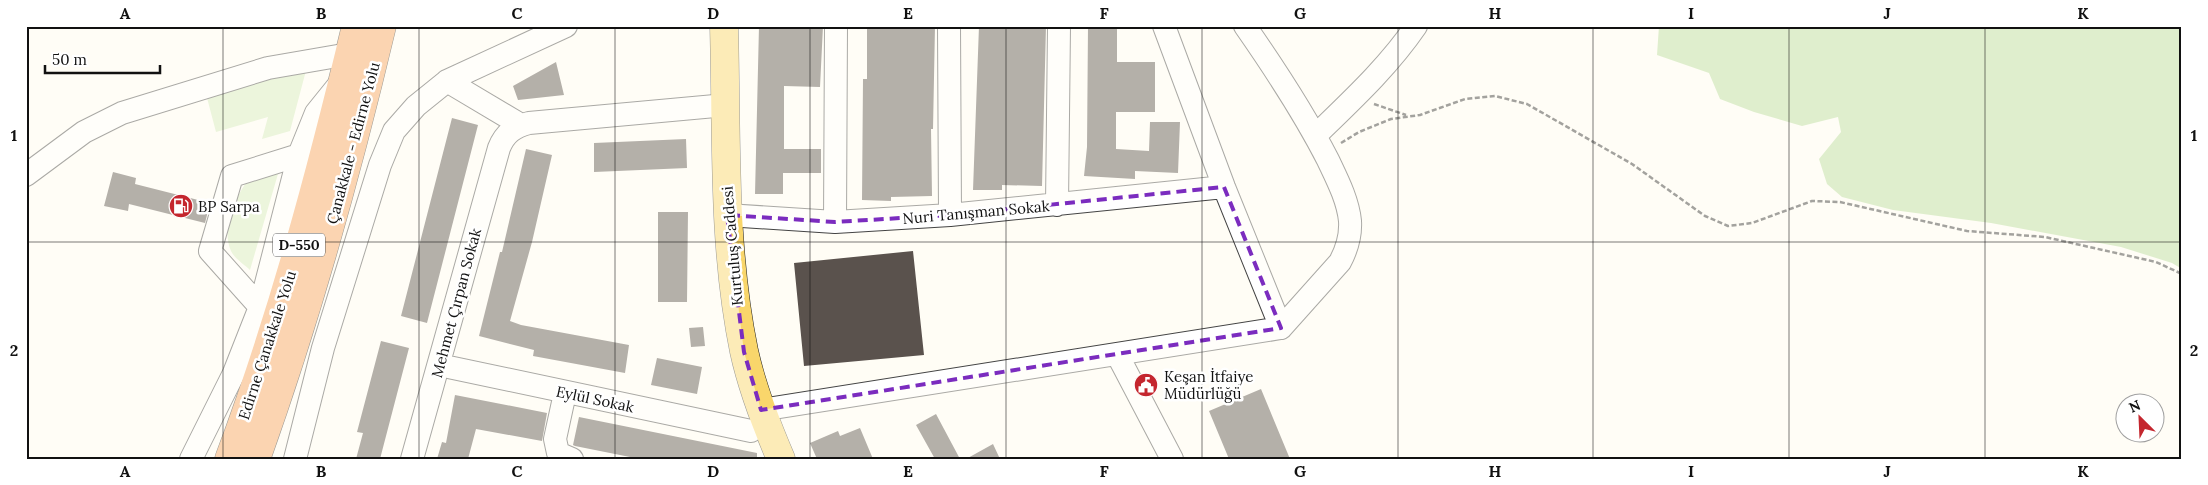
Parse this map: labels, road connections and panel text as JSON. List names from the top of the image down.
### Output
{
  "streets": {
    "highway": ["Çanakkale - Edirne Yolu", "D-550", "Edirne Çanakkale Yolu"],
    "main road": ["Kurtuluş Caddesi"],
    "street": ["Nuri Tanışman Sokak", "Mehmet Çırpan Sokak", "Eylül Sokak"]
  },
  "crossings": [
    ["Nuri Tanışman Sokak", "Kurtuluş Caddesi"],
    ["Kurtuluş Caddesi", "Eylül Sokak"],
    ["Mehmet Çırpan Sokak", "Eylül Sokak"]
  ],
  "places": {
    "fuel station": ["BP Sarpa"],
    "public building": ["Keşan İtfaiye Müdürlüğü"]
  },
  "scale_bar": "50 m",
  "north": "top left",
  "grid": {
    "columns": [
      "A",
      "B",
      "C",
      "D",
      "E",
      "F",
      "G",
      "H",
      "I",
      "J",
      "K"
    ],
    "rows": ["1", "2"]
  }
}
